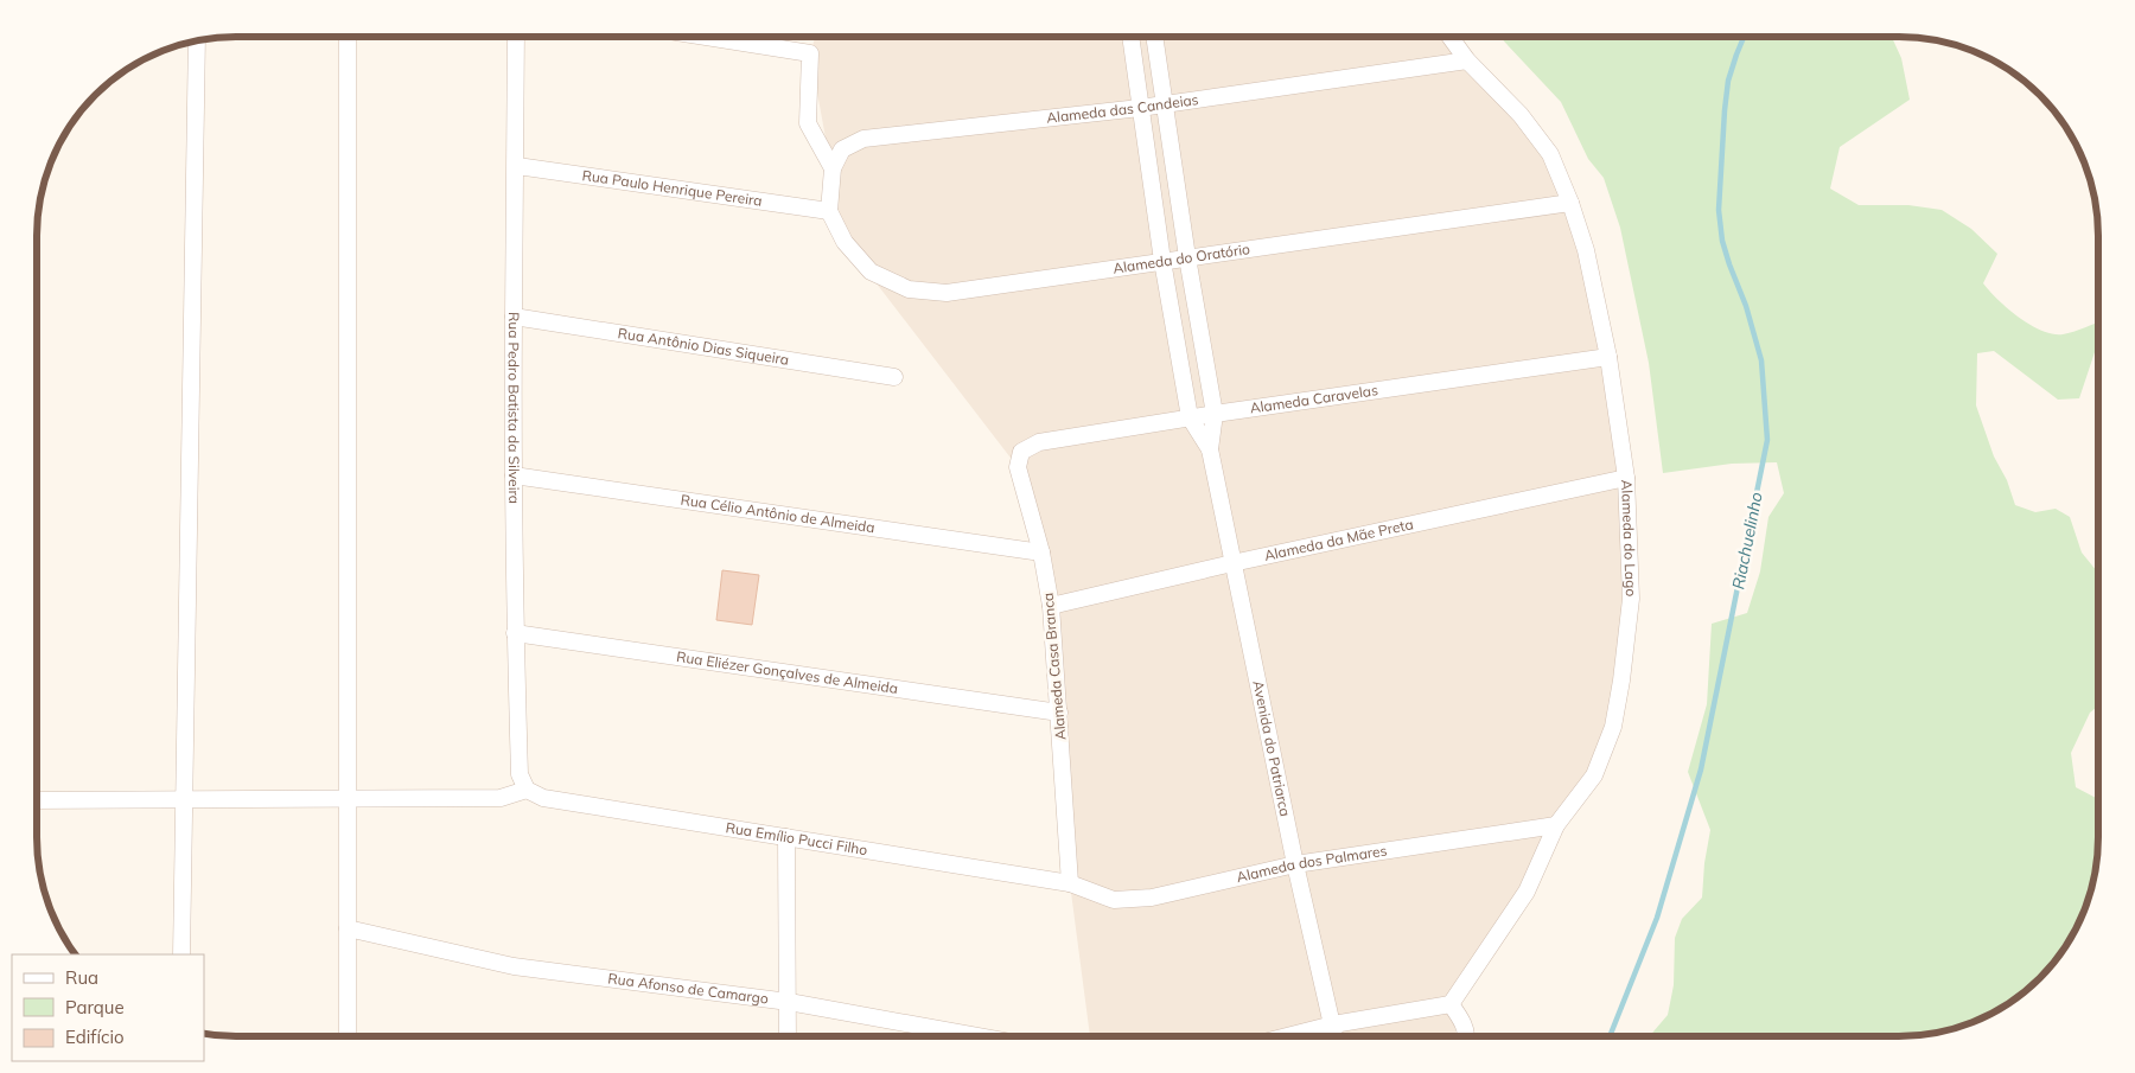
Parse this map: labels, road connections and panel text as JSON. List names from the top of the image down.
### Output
{
  "streets": {
    "street": [
      "Alameda das Candeias",
      "Rua Paulo Henrique Pereira",
      "Alameda do Oratório",
      "Rua Antônio Dias Siqueira",
      "Alameda Caravelas",
      "Rua Pedro Batista da Silveira",
      "Rua Célio Antônio de Almeida",
      "Alameda do Lago",
      "Alameda da Mãe Preta",
      "Alameda Casa Branca",
      "Rua Eliézer Gonçalves de Almeida",
      "Avenida do Patriarca",
      "Rua Emílio Pucci Filho",
      "Alameda dos Palmares",
      "Rua Afonso de Camargo"
    ]
  },
  "crossings": [
    ["Alameda das Candeias", "Alameda do Lago"],
    ["Alameda das Candeias", "Avenida do Patriarca"],
    ["Rua Paulo Henrique Pereira", "Alameda do Oratório"],
    ["Rua Paulo Henrique Pereira", "Rua Pedro Batista da Silveira"],
    ["Alameda do Oratório", "Alameda do Lago"],
    ["Alameda do Oratório", "Avenida do Patriarca"],
    ["Rua Antônio Dias Siqueira", "Rua Pedro Batista da Silveira"],
    ["Alameda Caravelas", "Alameda do Lago"],
    ["Alameda Caravelas", "Alameda Casa Branca"],
    ["Alameda Caravelas", "Avenida do Patriarca"],
    ["Rua Pedro Batista da Silveira", "Rua Célio Antônio de Almeida"],
    ["Rua Pedro Batista da Silveira", "Rua Eliézer Gonçalves de Almeida"],
    ["Rua Pedro Batista da Silveira", "Rua Emílio Pucci Filho"],
    ["Rua Célio Antônio de Almeida", "Alameda Casa Branca"],
    ["Alameda do Lago", "Alameda da Mãe Preta"],
    ["Alameda do Lago", "Alameda dos Palmares"],
    ["Alameda da Mãe Preta", "Alameda Casa Branca"],
    ["Alameda da Mãe Preta", "Avenida do Patriarca"],
    ["Alameda Casa Branca", "Rua Eliézer Gonçalves de Almeida"],
    ["Alameda Casa Branca", "Rua Emílio Pucci Filho"],
    ["Alameda Casa Branca", "Alameda dos Palmares"],
    ["Avenida do Patriarca", "Alameda dos Palmares"],
    ["Rua Emílio Pucci Filho", "Alameda dos Palmares"]
  ],
  "water": ["Riachuelinho"],
  "legend": ["Rua", "Parque", "Edifício"]
}
